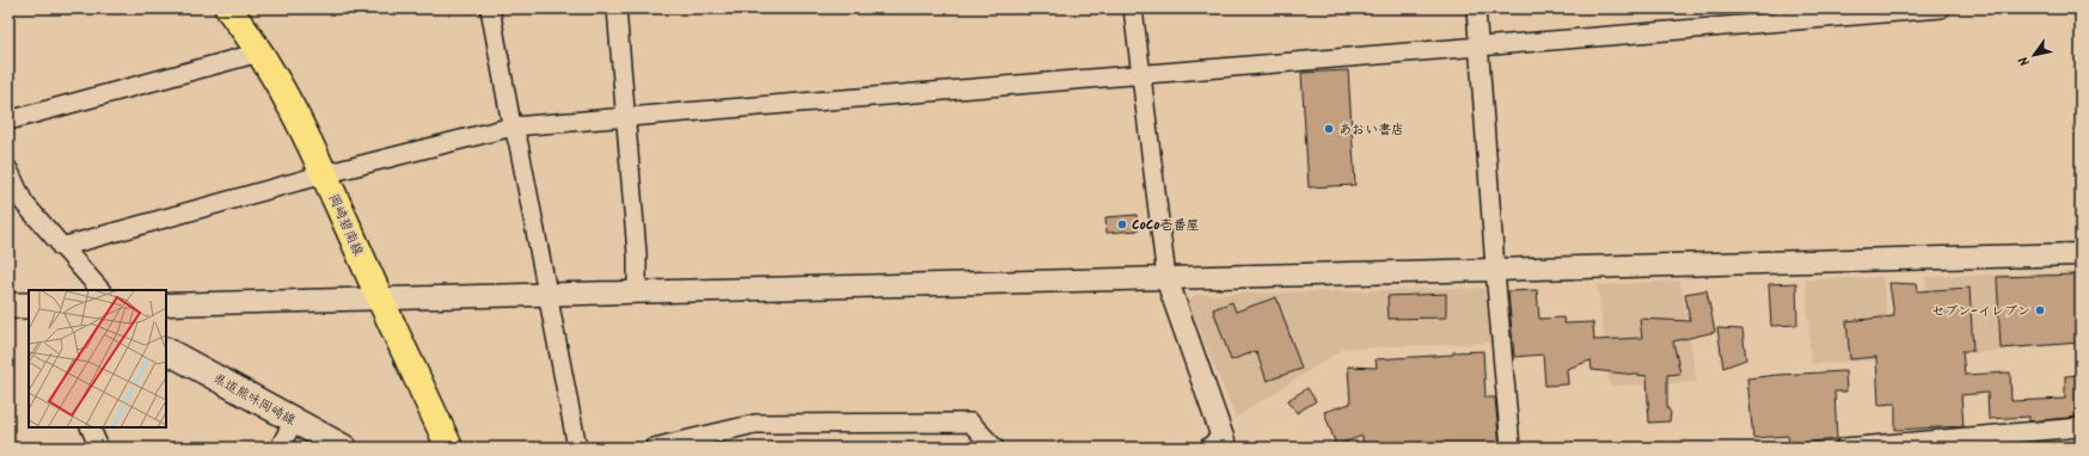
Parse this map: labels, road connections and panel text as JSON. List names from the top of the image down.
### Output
{
  "streets": {
    "main road": ["岡崎碧南線", "県道熊味岡崎線"]
  },
  "places": ["あおい書店", "CoCo壱番屋", "セブン-イレブン"],
  "north": "bottom left"
}
